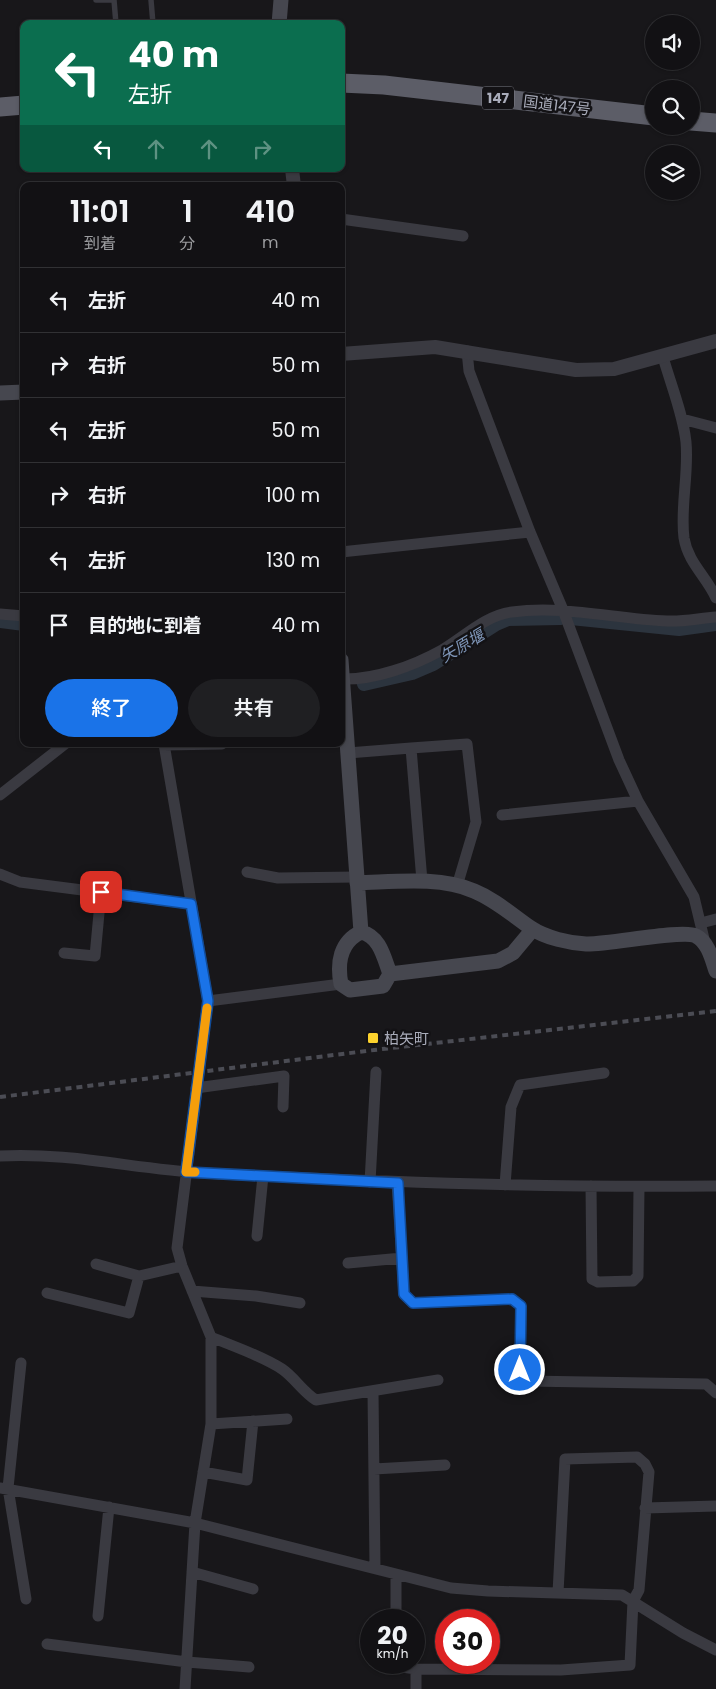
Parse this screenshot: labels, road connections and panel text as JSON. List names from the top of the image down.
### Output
{
  "streets": {
    "highway": ["147", "国道147号"]
  },
  "water": ["矢原堰"],
  "places": {
    "transit": ["柏矢町"]
  },
  "page": {
    "turn": ["40 m", "左折"],
    "eta": [
      "11:01",
      "到着",
      "1",
      "分",
      "410",
      "m"
    ],
    "list": [
      {
        "name": "左折",
        "value": "40 m"
      },
      {
        "name": "右折",
        "value": "50 m"
      },
      {
        "name": "左折",
        "value": "50 m"
      },
      {
        "name": "右折",
        "value": "100 m"
      },
      {
        "name": "左折",
        "value": "130 m"
      },
      {
        "name": "目的地に到着",
        "value": "40 m"
      }
    ],
    "buttons": ["終了", "共有"],
    "speed": "20 km/h",
    "limit": "30"
  }
}
